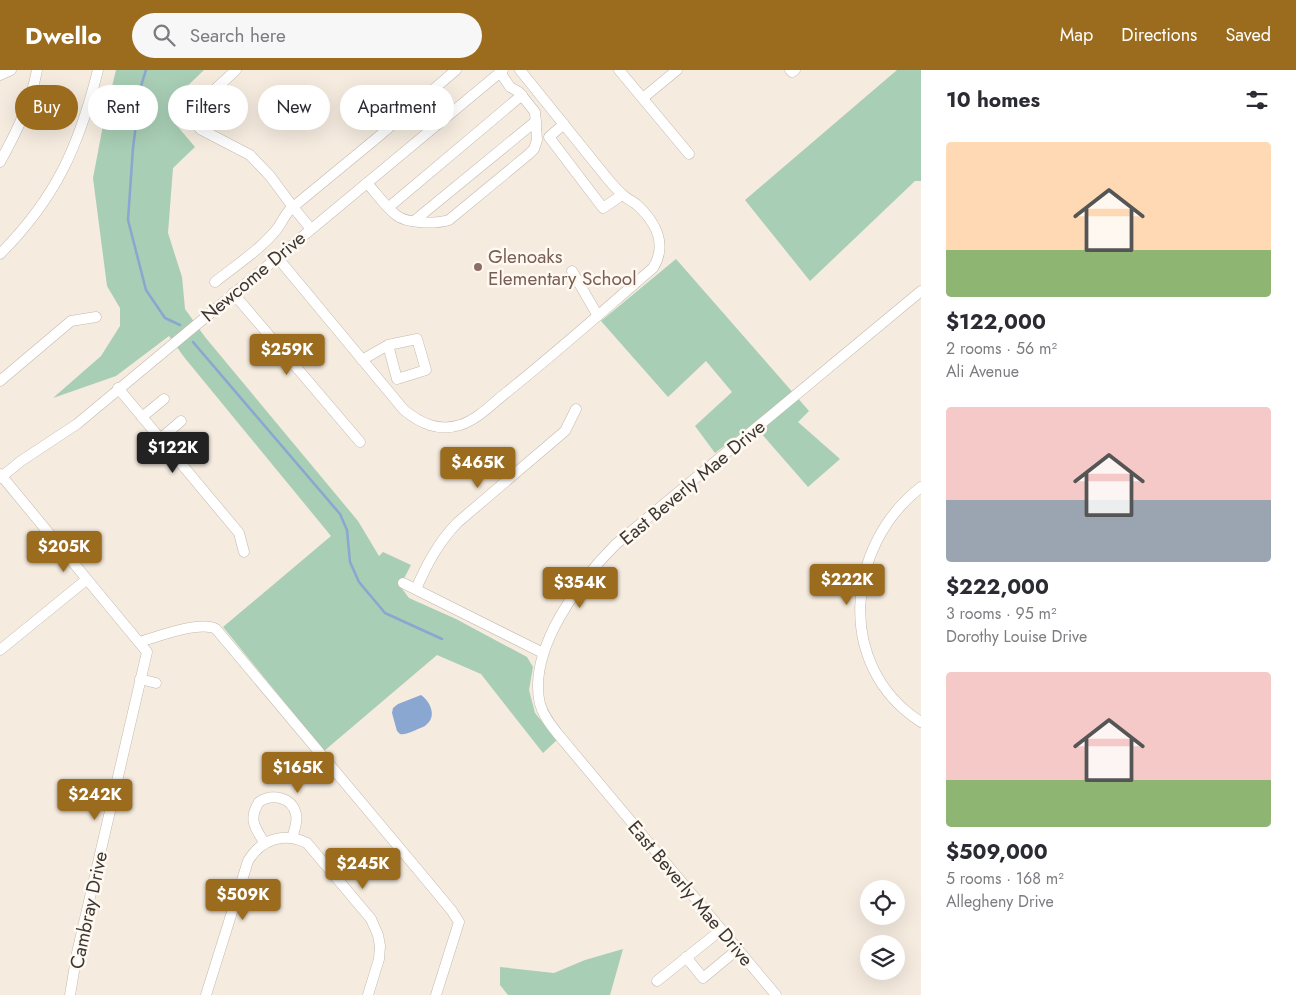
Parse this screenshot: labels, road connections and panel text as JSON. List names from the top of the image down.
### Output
{
  "streets": {
    "street": ["Newcome Drive", "East Beverly Mae Drive", "Cambray Drive"]
  },
  "crossings": [
    ["Newcome Drive", "Cambray Drive"]
  ],
  "places": ["Glenoaks Elementary School"],
  "page": {
    "header": "Dwello",
    "search": "Search here",
    "nav": ["Map", "Directions", "Saved"],
    "heading": "10 homes",
    "chip": [
      "Buy",
      "Rent",
      "Filters",
      "New",
      "Apartment"
    ],
    "list": [
      {
        "name": "$122,000",
        "note": "2 rooms · 56 m² · Ali Avenue"
      },
      {
        "name": "$222,000",
        "note": "3 rooms · 95 m² · Dorothy Louise Drive"
      },
      {
        "name": "$509,000",
        "note": "5 rooms · 168 m² · Allegheny Drive"
      }
    ],
    "price": [
      "$259K",
      "$122K",
      "$465K",
      "$205K",
      "$222K",
      "$354K",
      "$165K",
      "$242K",
      "$245K",
      "$509K"
    ]
  }
}
